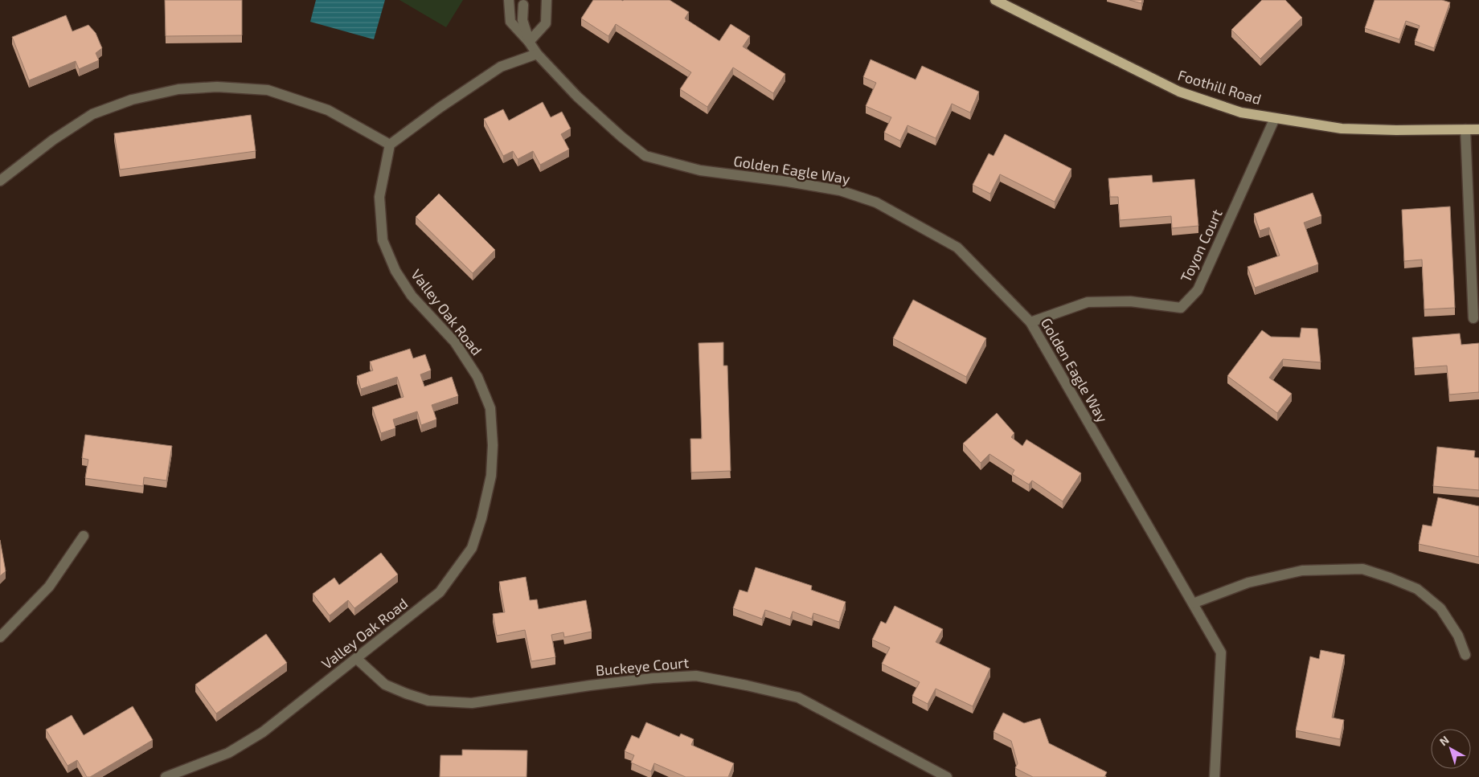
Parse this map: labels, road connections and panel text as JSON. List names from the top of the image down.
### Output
{
  "streets": {
    "main road": ["Foothill Road"],
    "street": [
      "Golden Eagle Way",
      "Toyon Court",
      "Valley Oak Road",
      "Buckeye Court"
    ]
  },
  "crossings": [
    ["Foothill Road", "Toyon Court"],
    ["Golden Eagle Way", "Toyon Court"],
    ["Valley Oak Road", "Buckeye Court"]
  ],
  "north": "top left"
}
